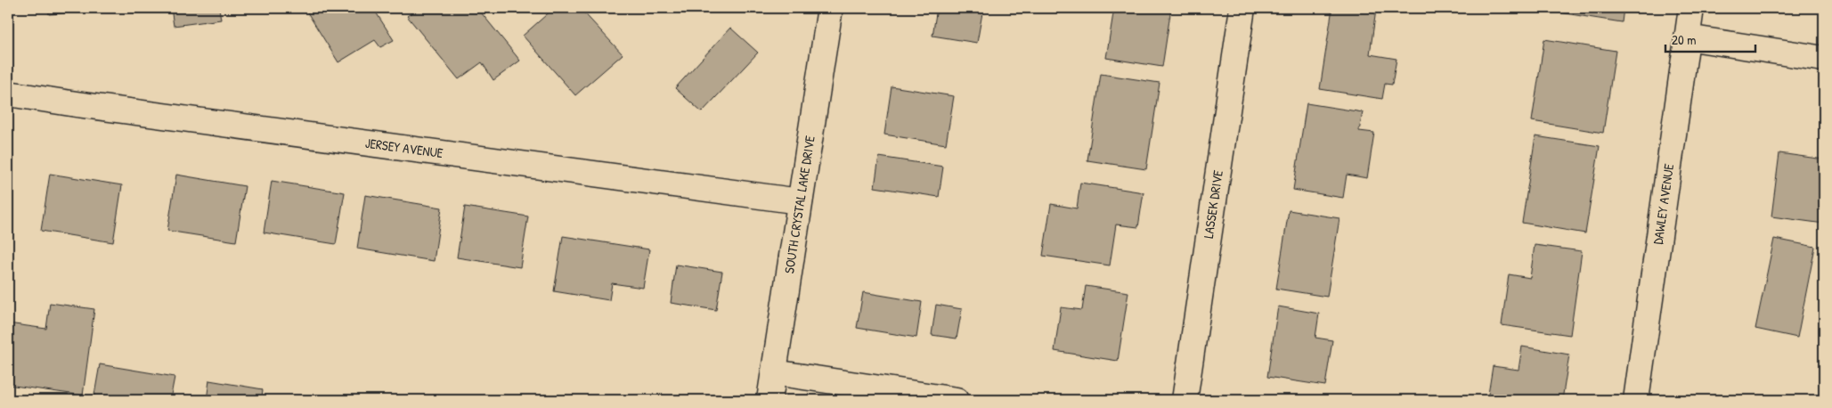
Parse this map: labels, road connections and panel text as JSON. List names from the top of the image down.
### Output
{
  "streets": {
    "street": [
      "JERSEY AVENUE",
      "SOUTH CRYSTAL LAKE DRIVE",
      "LASSEK DRIVE",
      "DAWLEY AVENUE"
    ]
  },
  "crossings": [
    ["JERSEY AVENUE", "SOUTH CRYSTAL LAKE DRIVE"]
  ],
  "scale_bar": "20 m"
}
